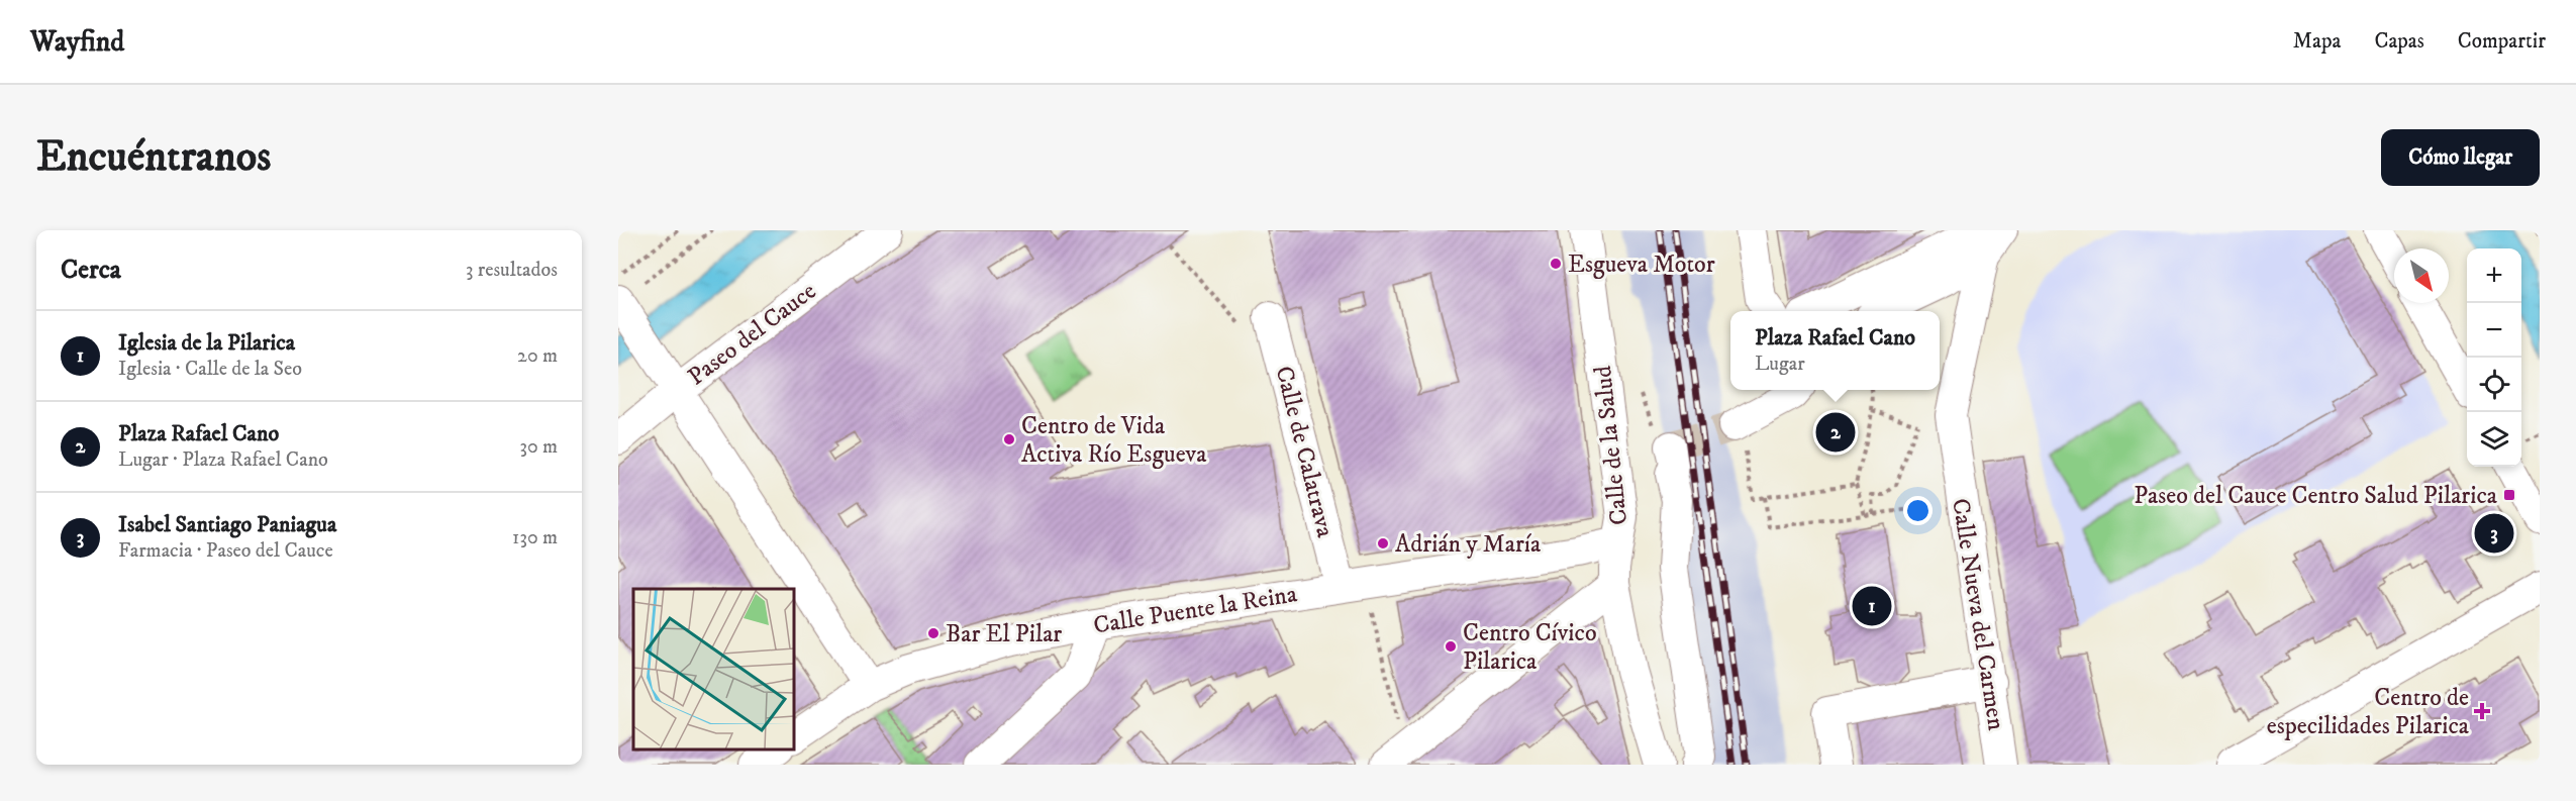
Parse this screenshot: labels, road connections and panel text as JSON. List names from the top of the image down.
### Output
{
  "streets": {
    "street": [
      "Paseo del Cauce",
      "Calle de la Salud",
      "Calle de Calatrava",
      "Calle Puente la Reina",
      "Calle Nueva del Carmen"
    ]
  },
  "crossings": [
    ["Calle de la Salud", "Calle Puente la Reina"],
    ["Calle de Calatrava", "Calle Puente la Reina"]
  ],
  "places": {
    "other": [
      "Esgueva Motor",
      "Centro de Vida Activa Río Esgueva",
      "Adrián y María",
      "Bar El Pilar",
      "Centro Cívico Pilarica"
    ],
    "transit": ["Paseo del Cauce Centro Salud Pilarica"],
    "health": ["Centro de especilidades Pilarica"]
  },
  "north": "bottom right",
  "page": {
    "header": "Wayfind",
    "nav": ["Mapa", "Capas", "Compartir"],
    "buttons": "Cómo llegar",
    "title": "Encuéntranos",
    "heading": ["Cerca", "3 resultados"],
    "map_buttons": ["+", "−"],
    "list": [
      {
        "mark": "1",
        "name": "Iglesia de la Pilarica",
        "note": "Iglesia · Calle de la Seo",
        "value": "20 m"
      },
      {
        "mark": "2",
        "name": "Plaza Rafael Cano",
        "note": "Lugar · Plaza Rafael Cano",
        "value": "30 m"
      },
      {
        "mark": "3",
        "name": "Isabel Santiago Paniagua",
        "note": "Farmacia · Paseo del Cauce",
        "value": "130 m"
      }
    ],
    "popup": ["Plaza Rafael Cano", "Lugar"],
    "pins": ["2", "3", "1"]
  }
}
